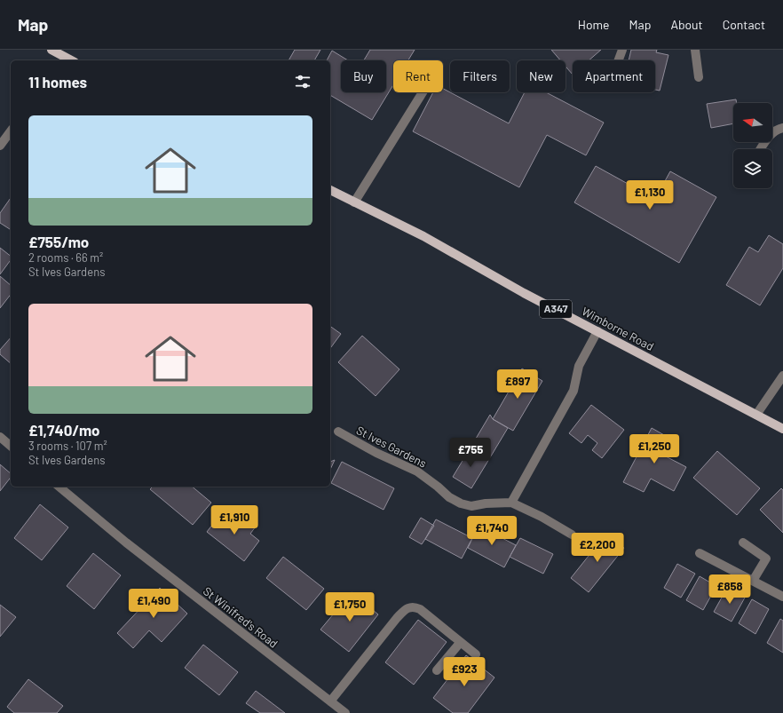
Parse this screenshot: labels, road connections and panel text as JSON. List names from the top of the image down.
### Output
{
  "streets": {
    "main road": ["A347", "Wimborne Road"],
    "street": ["St Ives Gardens", "St Winifred's Road"]
  },
  "north": "left",
  "page": {
    "header": "Map",
    "nav": [
      "Home",
      "Map",
      "About",
      "Contact"
    ],
    "chip": [
      "Buy",
      "Rent",
      "Filters",
      "New",
      "Apartment"
    ],
    "heading": "11 homes",
    "list": [
      {
        "name": "£755/mo",
        "note": "2 rooms · 66 m² · St Ives Gardens"
      },
      {
        "name": "£1,740/mo",
        "note": "3 rooms · 107 m² · St Ives Gardens"
      }
    ],
    "price": [
      "£1,130",
      "£897",
      "£1,250",
      "£755",
      "£1,910",
      "£1,740",
      "£2,200",
      "£858",
      "£1,490",
      "£1,750",
      "£923"
    ]
  }
}
